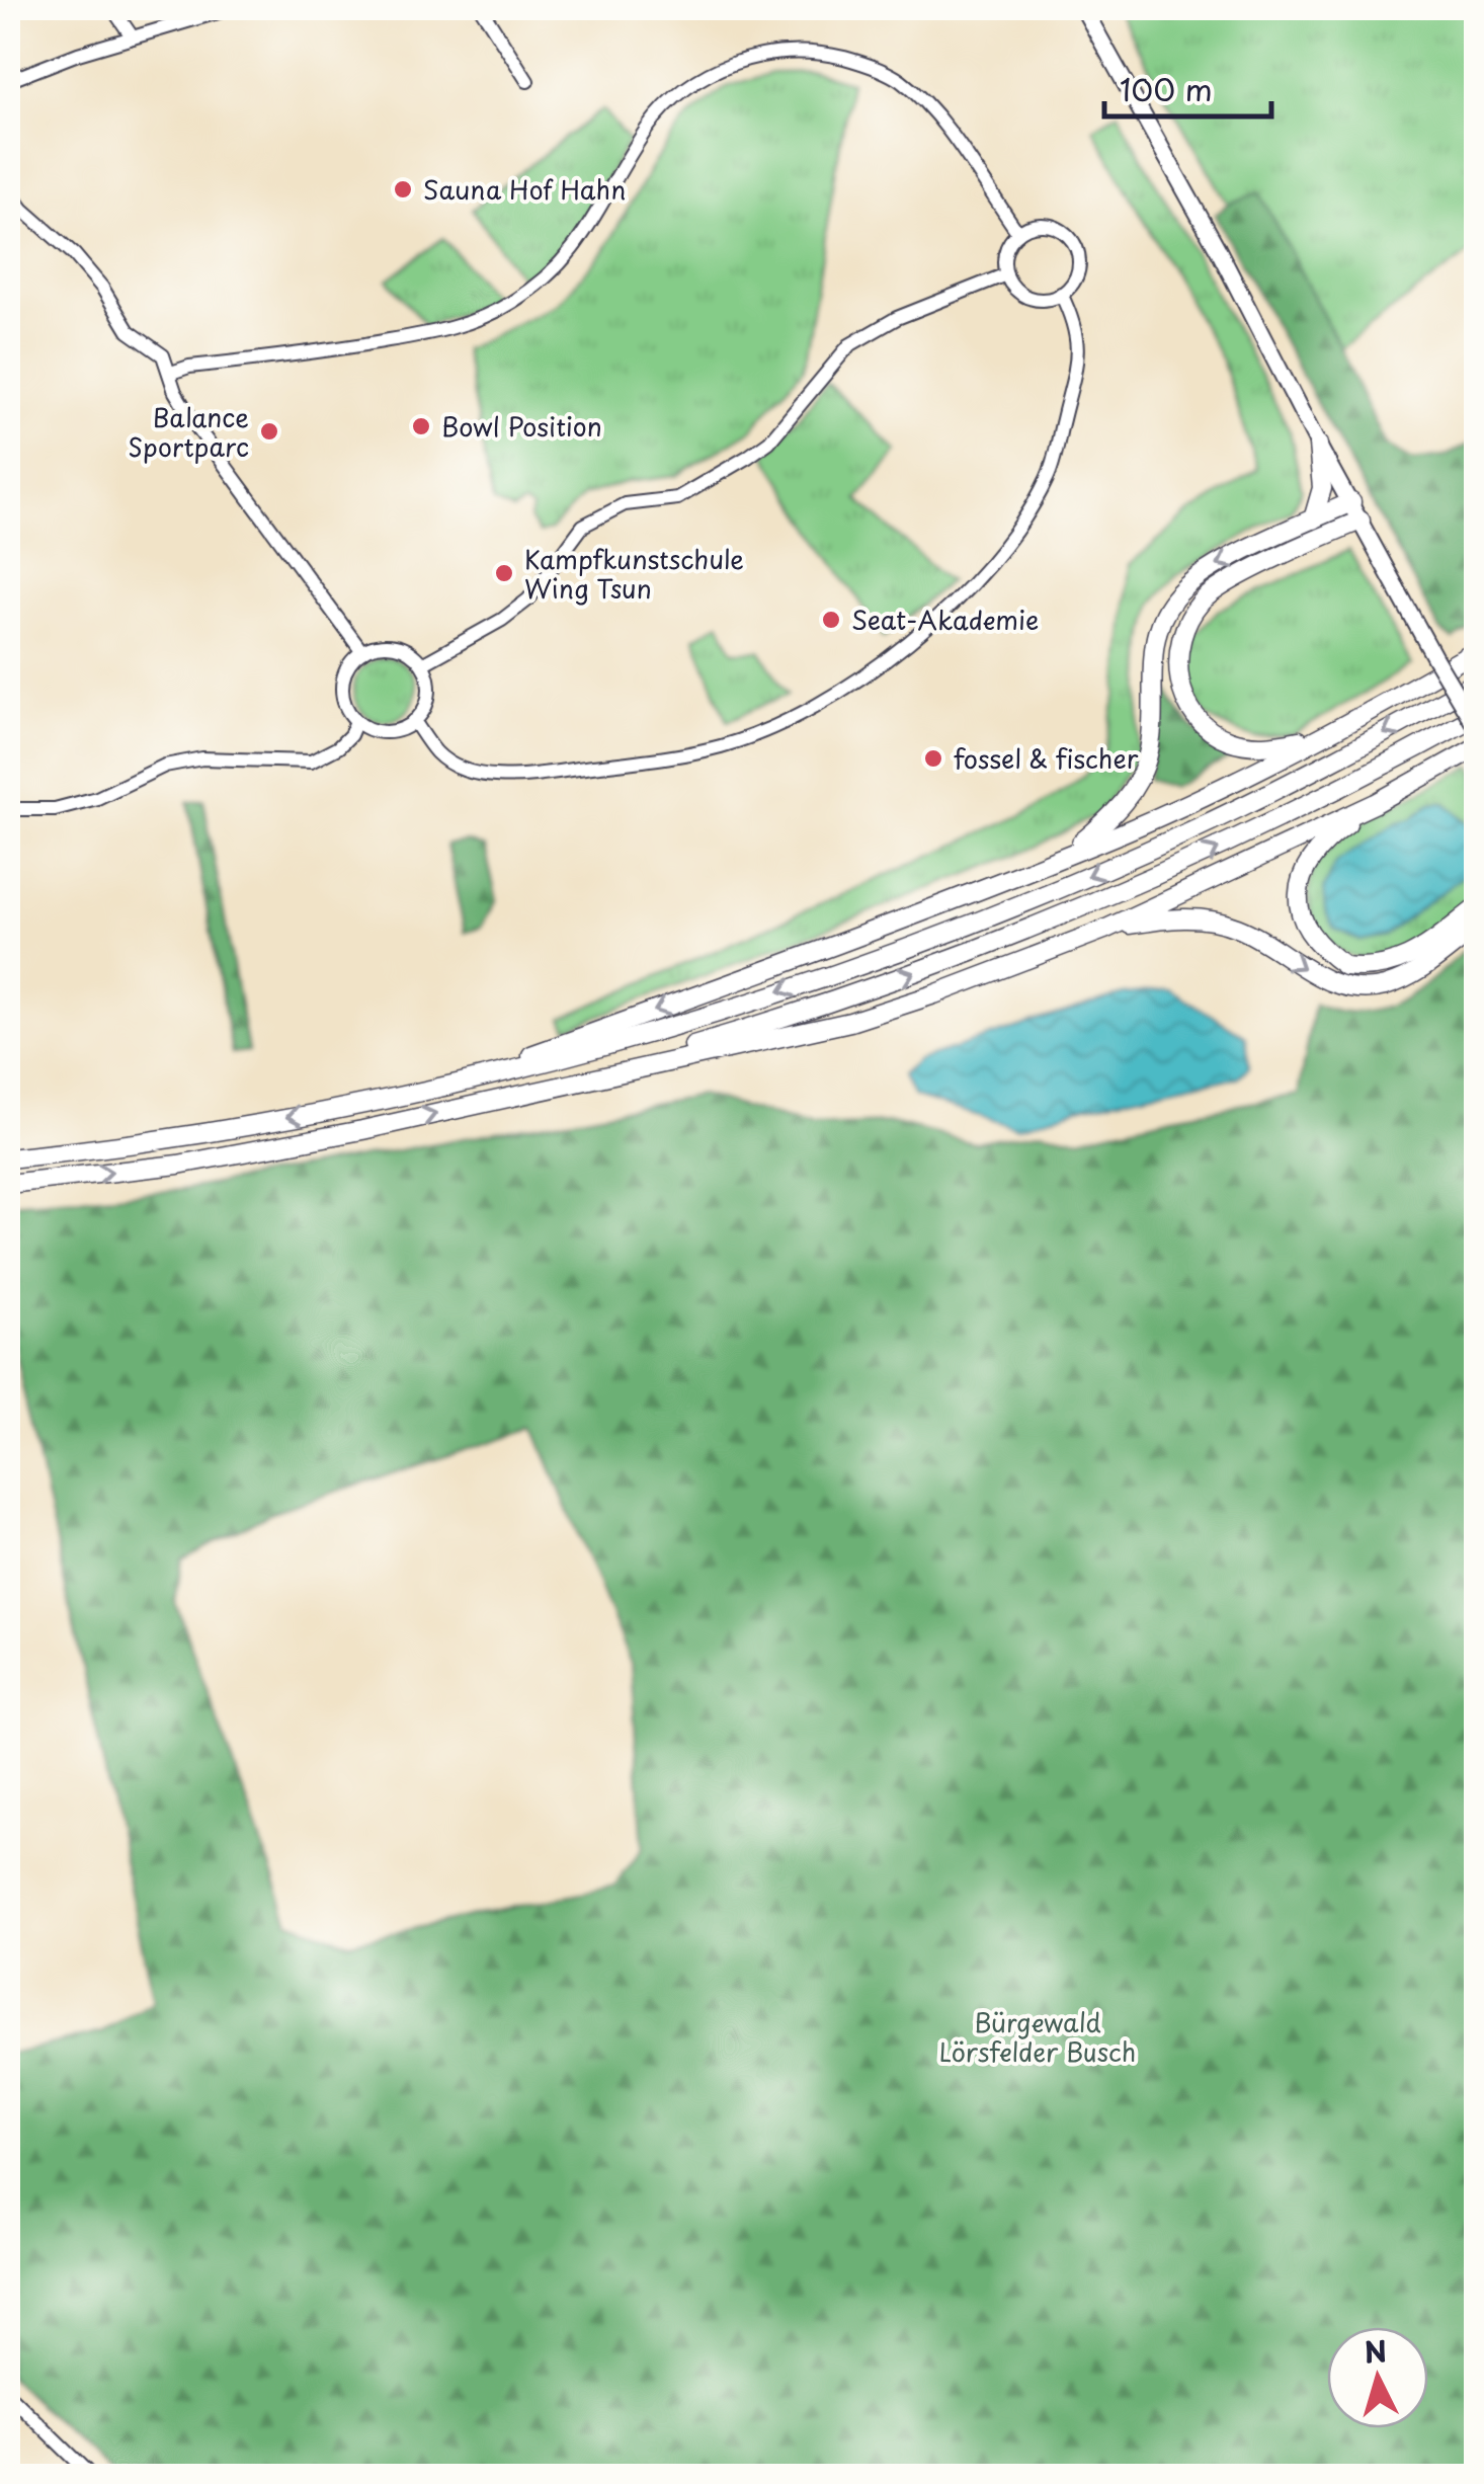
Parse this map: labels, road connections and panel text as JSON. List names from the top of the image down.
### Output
{
  "parks": ["Bürgewald Lörsfelder Busch"],
  "places": [
    "Sauna Hof Hahn",
    "Bowl Position",
    "Balance Sportparc",
    "Kampfkunstschule Wing Tsun",
    "Seat-Akademie",
    "fossel & fischer"
  ],
  "scale_bar": "100 m",
  "north": "top"
}
